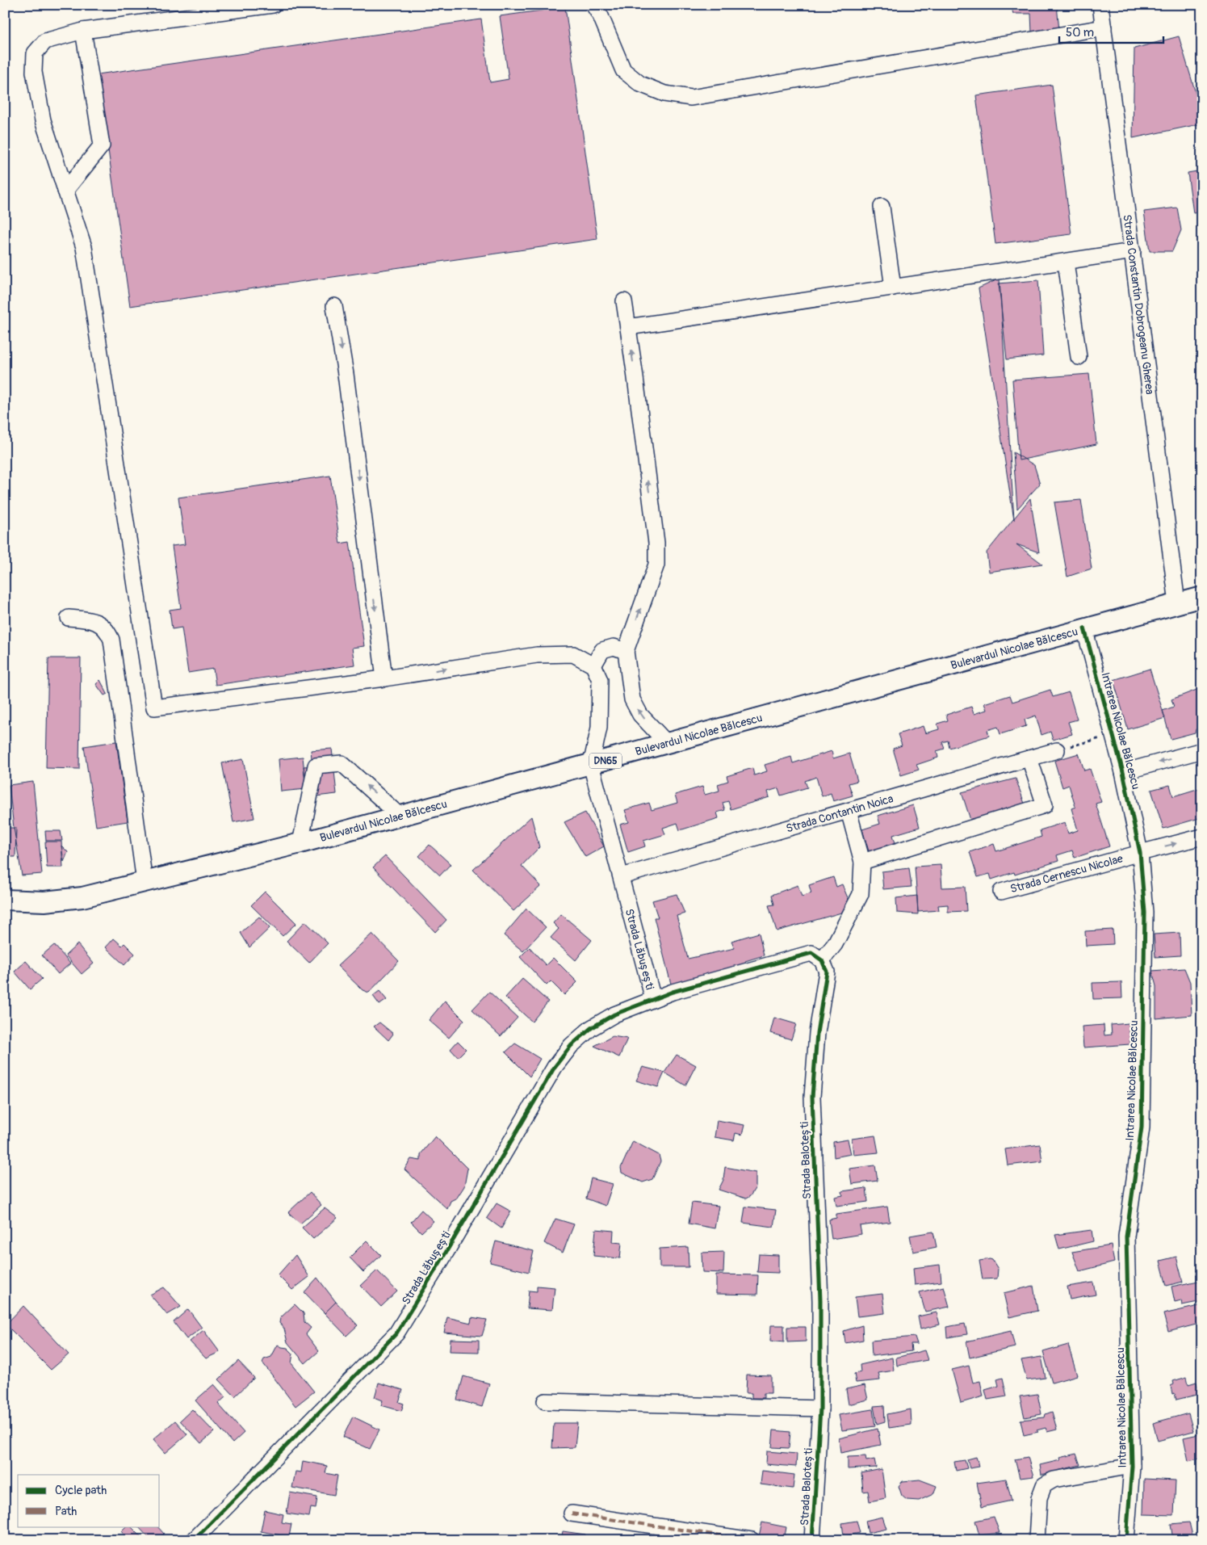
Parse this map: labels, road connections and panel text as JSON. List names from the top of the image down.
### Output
{
  "streets": {
    "main road": ["Bulevardul Nicolae Bălcescu", "DN65"],
    "street": [
      "Strada Constantin Dobrogeanu Gherea",
      "Intrarea Nicolae Bălcescu",
      "Strada Contantin Noica",
      "Strada Cernescu Nicolae",
      "Strada Lăbușești",
      "Strada Balotești"
    ]
  },
  "crossings": [
    ["Strada Constantin Dobrogeanu Gherea", "Bulevardul Nicolae Bălcescu"],
    ["Bulevardul Nicolae Bălcescu", "Intrarea Nicolae Bălcescu"],
    ["Bulevardul Nicolae Bălcescu", "Strada Lăbușești"],
    ["Intrarea Nicolae Bălcescu", "Strada Cernescu Nicolae"],
    ["Strada Contantin Noica", "Strada Lăbușești"]
  ],
  "legend": ["Cycle path", "Path"],
  "scale_bar": "50 m"
}
